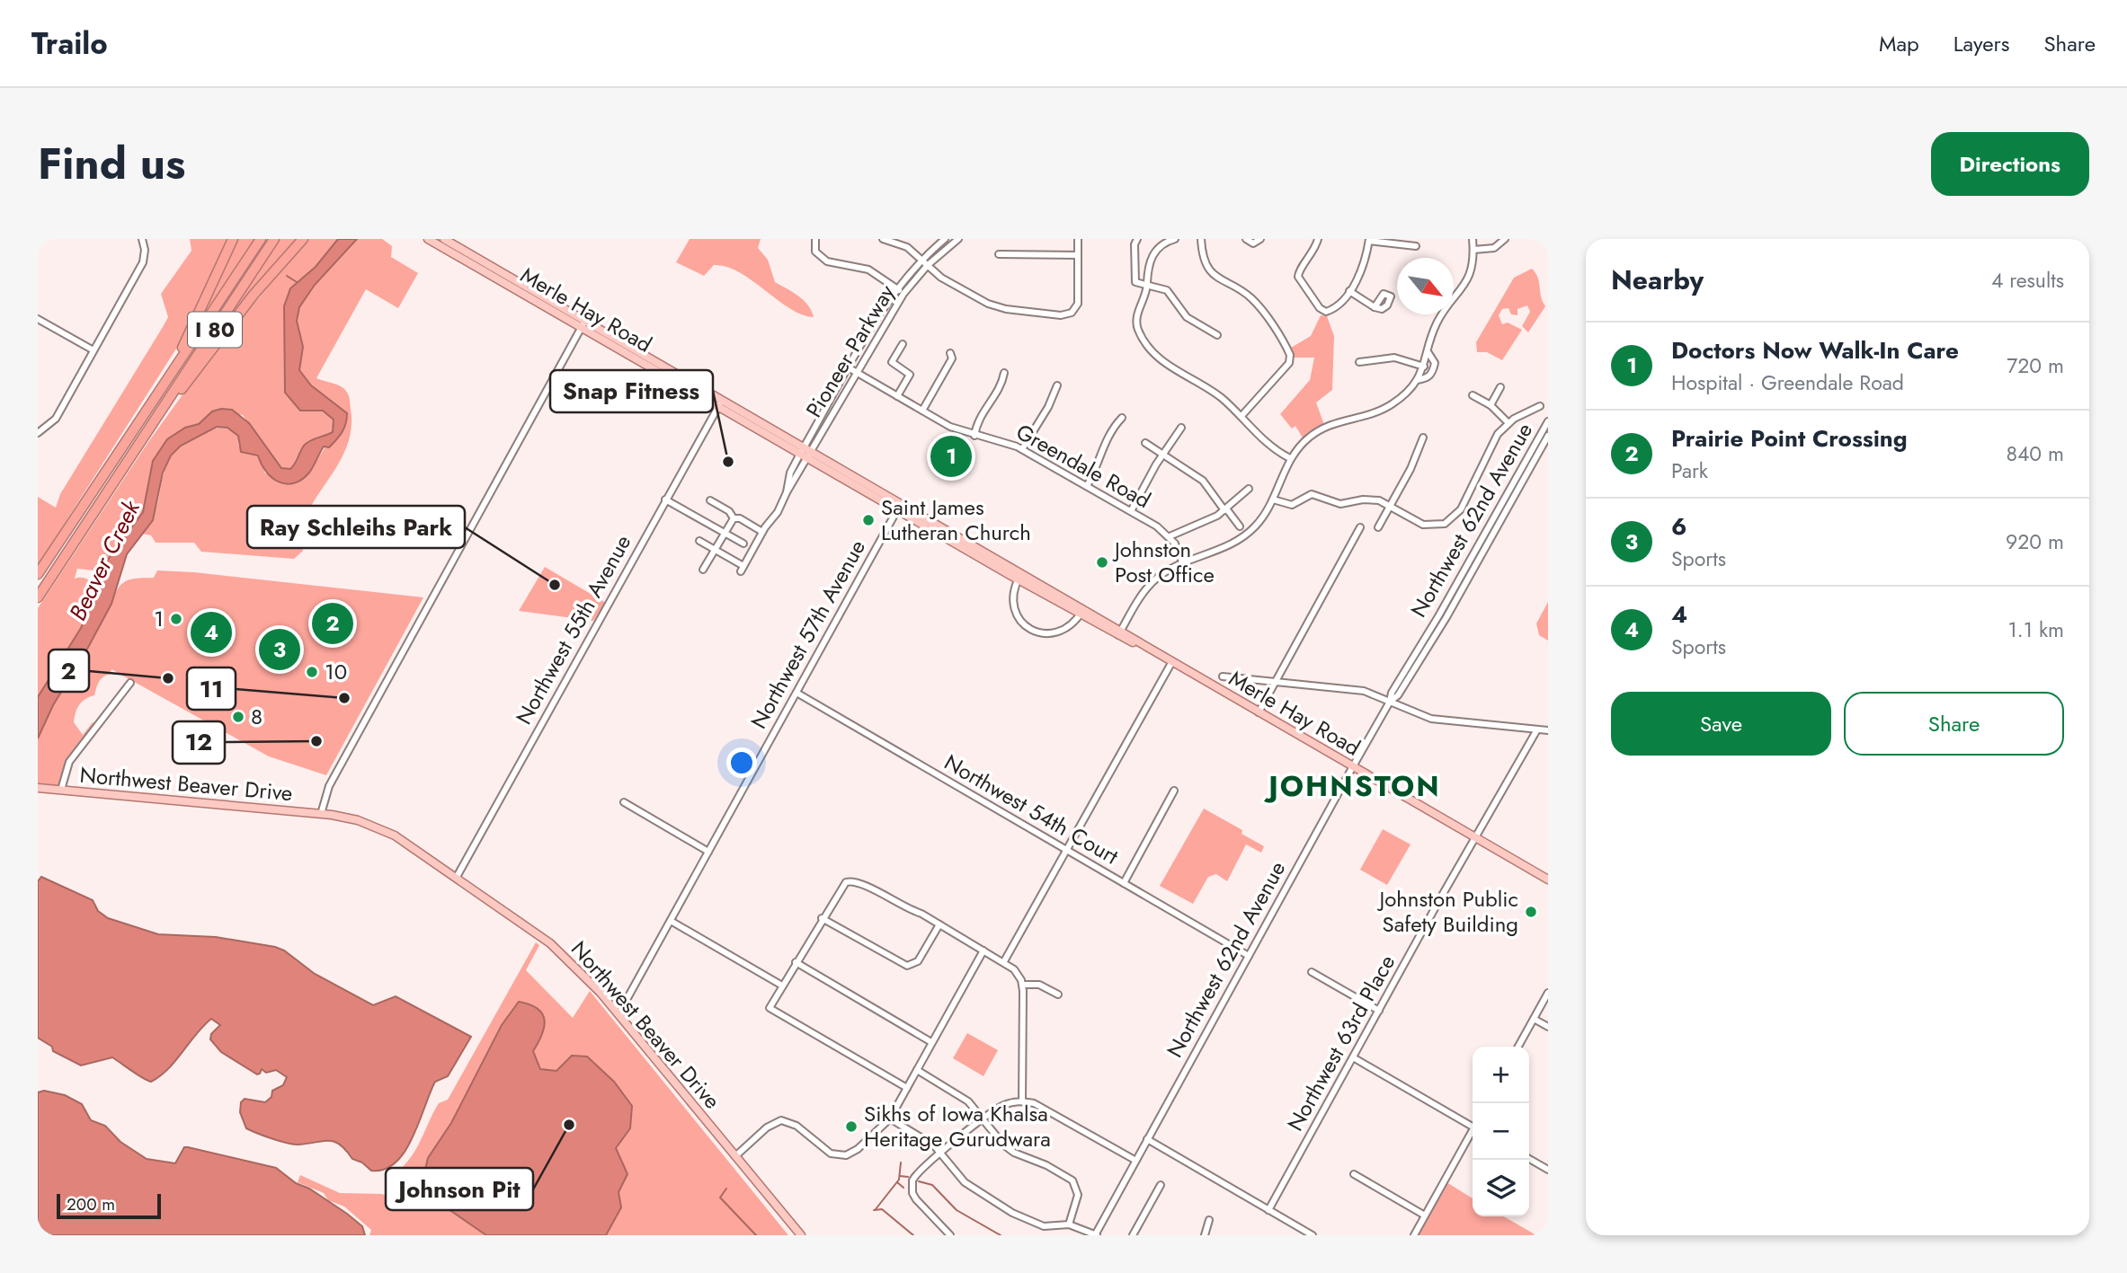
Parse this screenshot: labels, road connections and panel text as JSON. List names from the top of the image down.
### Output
{
  "streets": {
    "highway": ["I 80"],
    "main road": ["Merle Hay Road", "Northwest Beaver Drive"],
    "street": [
      "Pioneer Parkway",
      "Greendale Road",
      "Northwest 62nd Avenue",
      "Northwest 55th Avenue",
      "Northwest 57th Avenue",
      "Northwest 54th Court",
      "Northwest 63rd Place"
    ]
  },
  "crossings": [
    ["Merle Hay Road", "Pioneer Parkway"],
    ["Merle Hay Road", "Northwest 62nd Avenue"],
    ["Merle Hay Road", "Northwest 55th Avenue"],
    ["Merle Hay Road", "Northwest 57th Avenue"],
    ["Merle Hay Road", "Northwest 63rd Place"],
    ["Pioneer Parkway", "Greendale Road"],
    ["Northwest 62nd Avenue", "Northwest 54th Court"],
    ["Northwest 55th Avenue", "Northwest Beaver Drive"],
    ["Northwest 57th Avenue", "Northwest Beaver Drive"],
    ["Northwest 57th Avenue", "Northwest 54th Court"]
  ],
  "districts": ["JOHNSTON"],
  "water": ["Beaver Creek"],
  "places": [
    "Snap Fitness",
    "Saint James Lutheran Church",
    "Johnston Post Office",
    "Ray Schleihs Park",
    "1",
    "10",
    "2",
    "11",
    "8",
    "12",
    "Johnston Public Safety Building",
    "Johnson Pit",
    "Sikhs of Iowa Khalsa Heritage Gurudwara"
  ],
  "scale_bar": "200 m",
  "north": "bottom right",
  "page": {
    "header": "Trailo",
    "nav": ["Map", "Layers", "Share"],
    "title": "Find us",
    "buttons": [
      "Directions",
      ["Save", "Share"]
    ],
    "heading": ["Nearby", "4 results"],
    "list": [
      {
        "mark": "1",
        "name": "Doctors Now Walk-In Care",
        "note": "Hospital · Greendale Road",
        "value": "720 m"
      },
      {
        "mark": "2",
        "name": "Prairie Point Crossing",
        "note": "Park",
        "value": "840 m"
      },
      {
        "mark": "3",
        "name": "6",
        "note": "Sports",
        "value": "920 m"
      },
      {
        "mark": "4",
        "name": "4",
        "note": "Sports",
        "value": "1.1 km"
      }
    ],
    "pins": [
      "1",
      "2",
      "4",
      "3"
    ],
    "map_buttons": ["+", "−"],
    "scale": "200 m"
  }
}
